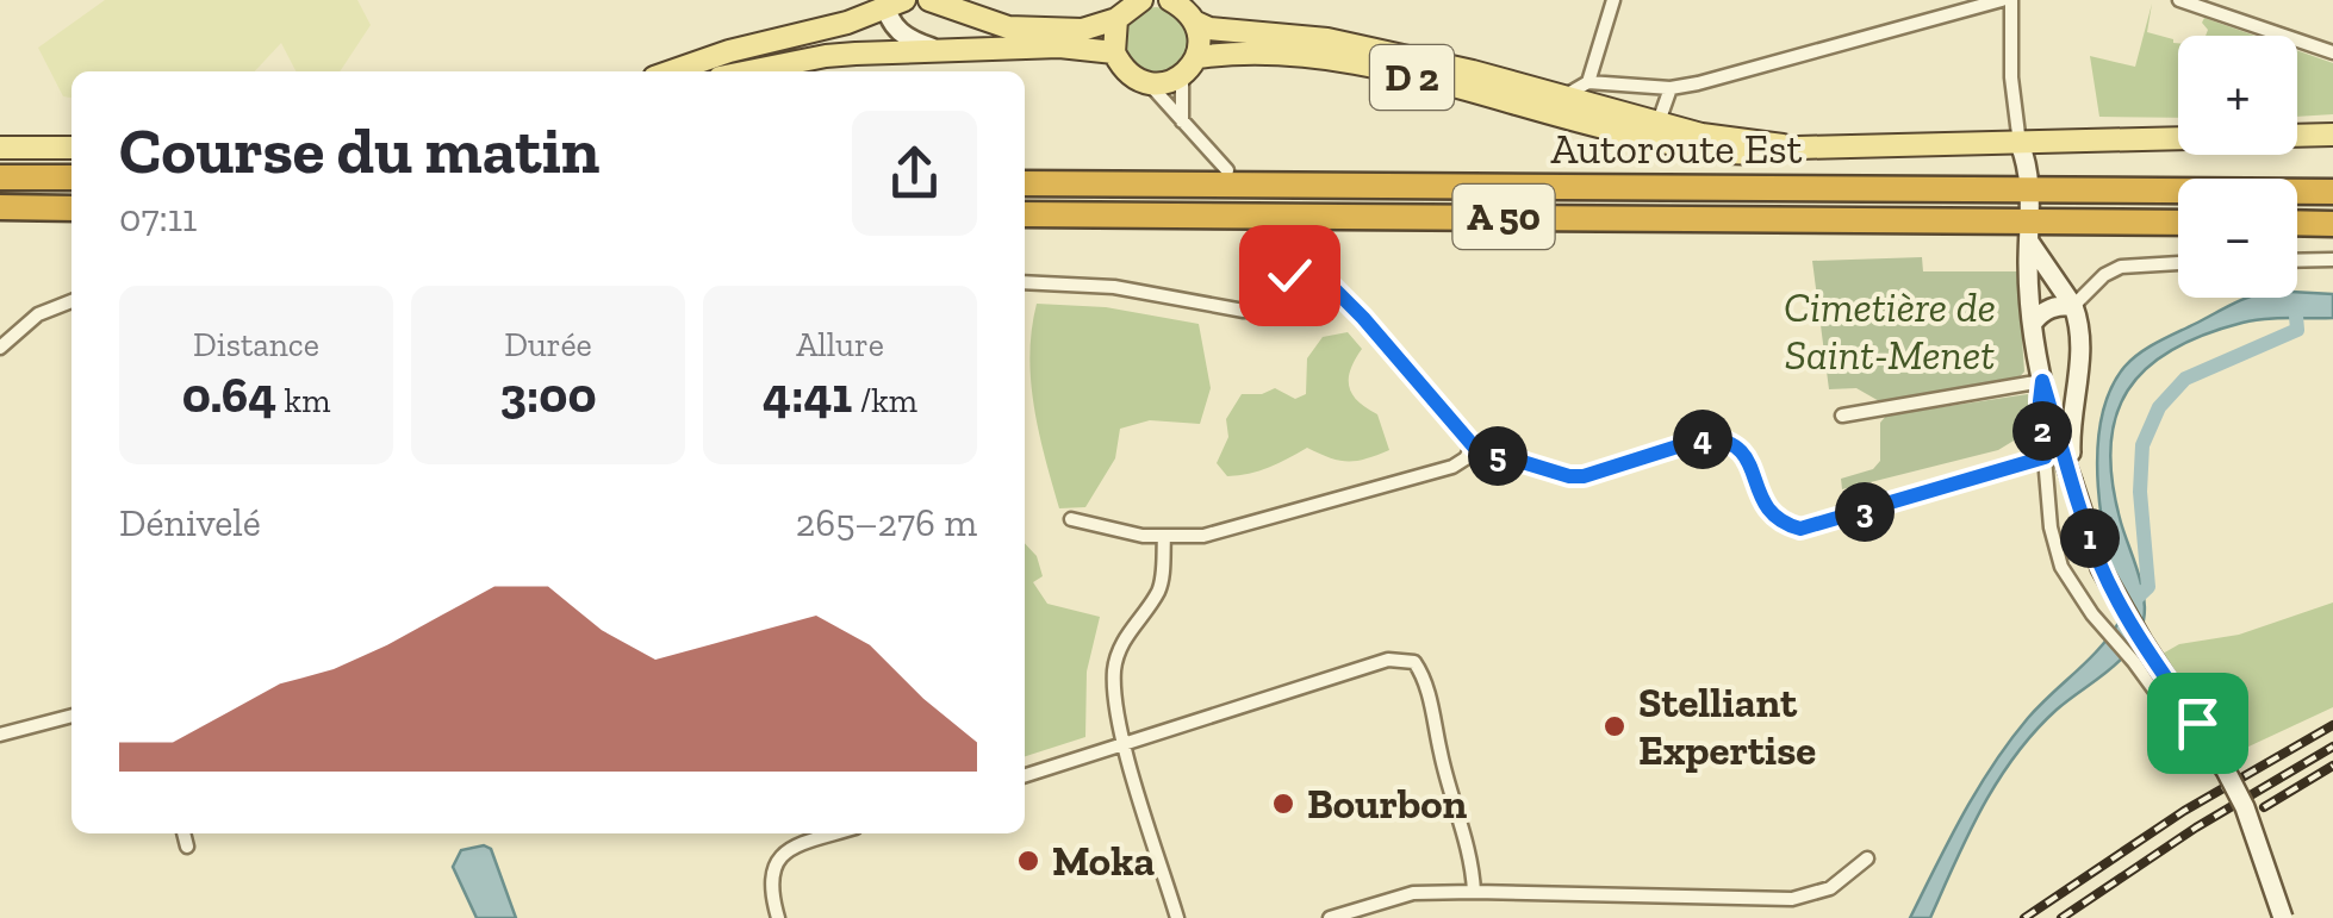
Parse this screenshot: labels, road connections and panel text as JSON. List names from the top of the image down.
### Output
{
  "streets": {
    "highway": ["Autoroute Est", "A 50"],
    "main road": ["D 2"]
  },
  "parks": ["Cimetière de Saint-Menet"],
  "places": ["Stelliant Expertise", "Bourbon", "Moka"],
  "page": {
    "map_buttons": ["+", "−"],
    "heading": ["Course du matin", "07:11"],
    "stats": [
      ["Distance", "0.64 km"],
      ["Durée", "3:00"],
      ["Allure", "4:41 /km"]
    ],
    "pins": [
      "2",
      "4",
      "5",
      "3",
      "1"
    ],
    "chart": ["Dénivelé", "265–276 m"]
  }
}
